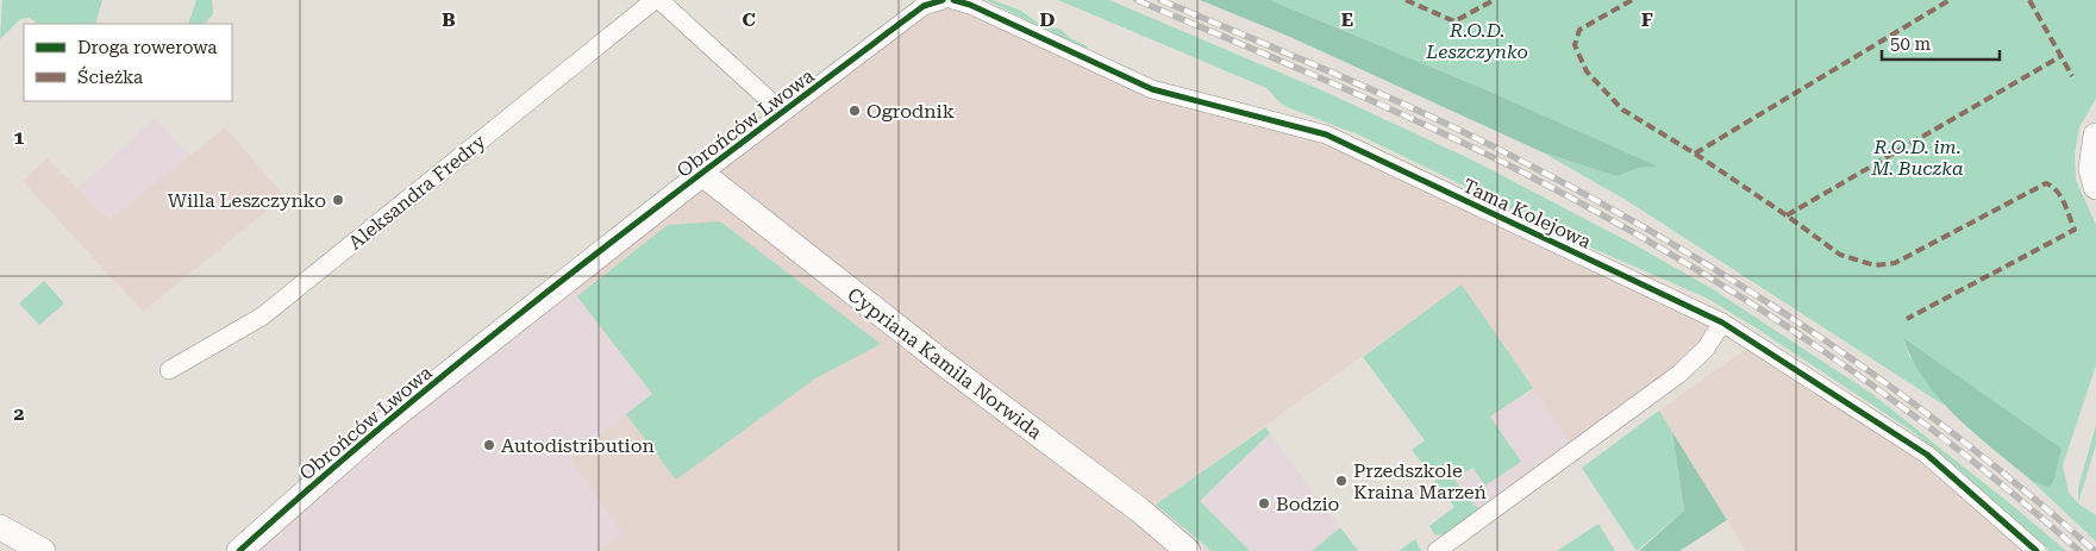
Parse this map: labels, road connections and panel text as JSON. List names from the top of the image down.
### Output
{
  "streets": {
    "street": [
      "Obrońców Lwowa",
      "Aleksandra Fredry",
      "Tama Kolejowa",
      "Cypriana Kamila Norwida"
    ]
  },
  "crossings": [
    ["Obrońców Lwowa", "Cypriana Kamila Norwida"]
  ],
  "parks": ["R.O.D. Leszczynko", "R.O.D. im. M. Buczka"],
  "places": [
    "Ogrodnik",
    "Willa Leszczynko",
    "Autodistribution",
    "Przedszkole Kraina Marzeń",
    "Bodzio"
  ],
  "legend": ["Droga rowerowa", "Ścieżka"],
  "scale_bar": "50 m",
  "grid": {
    "columns": [
      "B",
      "C",
      "D",
      "E",
      "F"
    ],
    "rows": ["1", "2"]
  }
}
